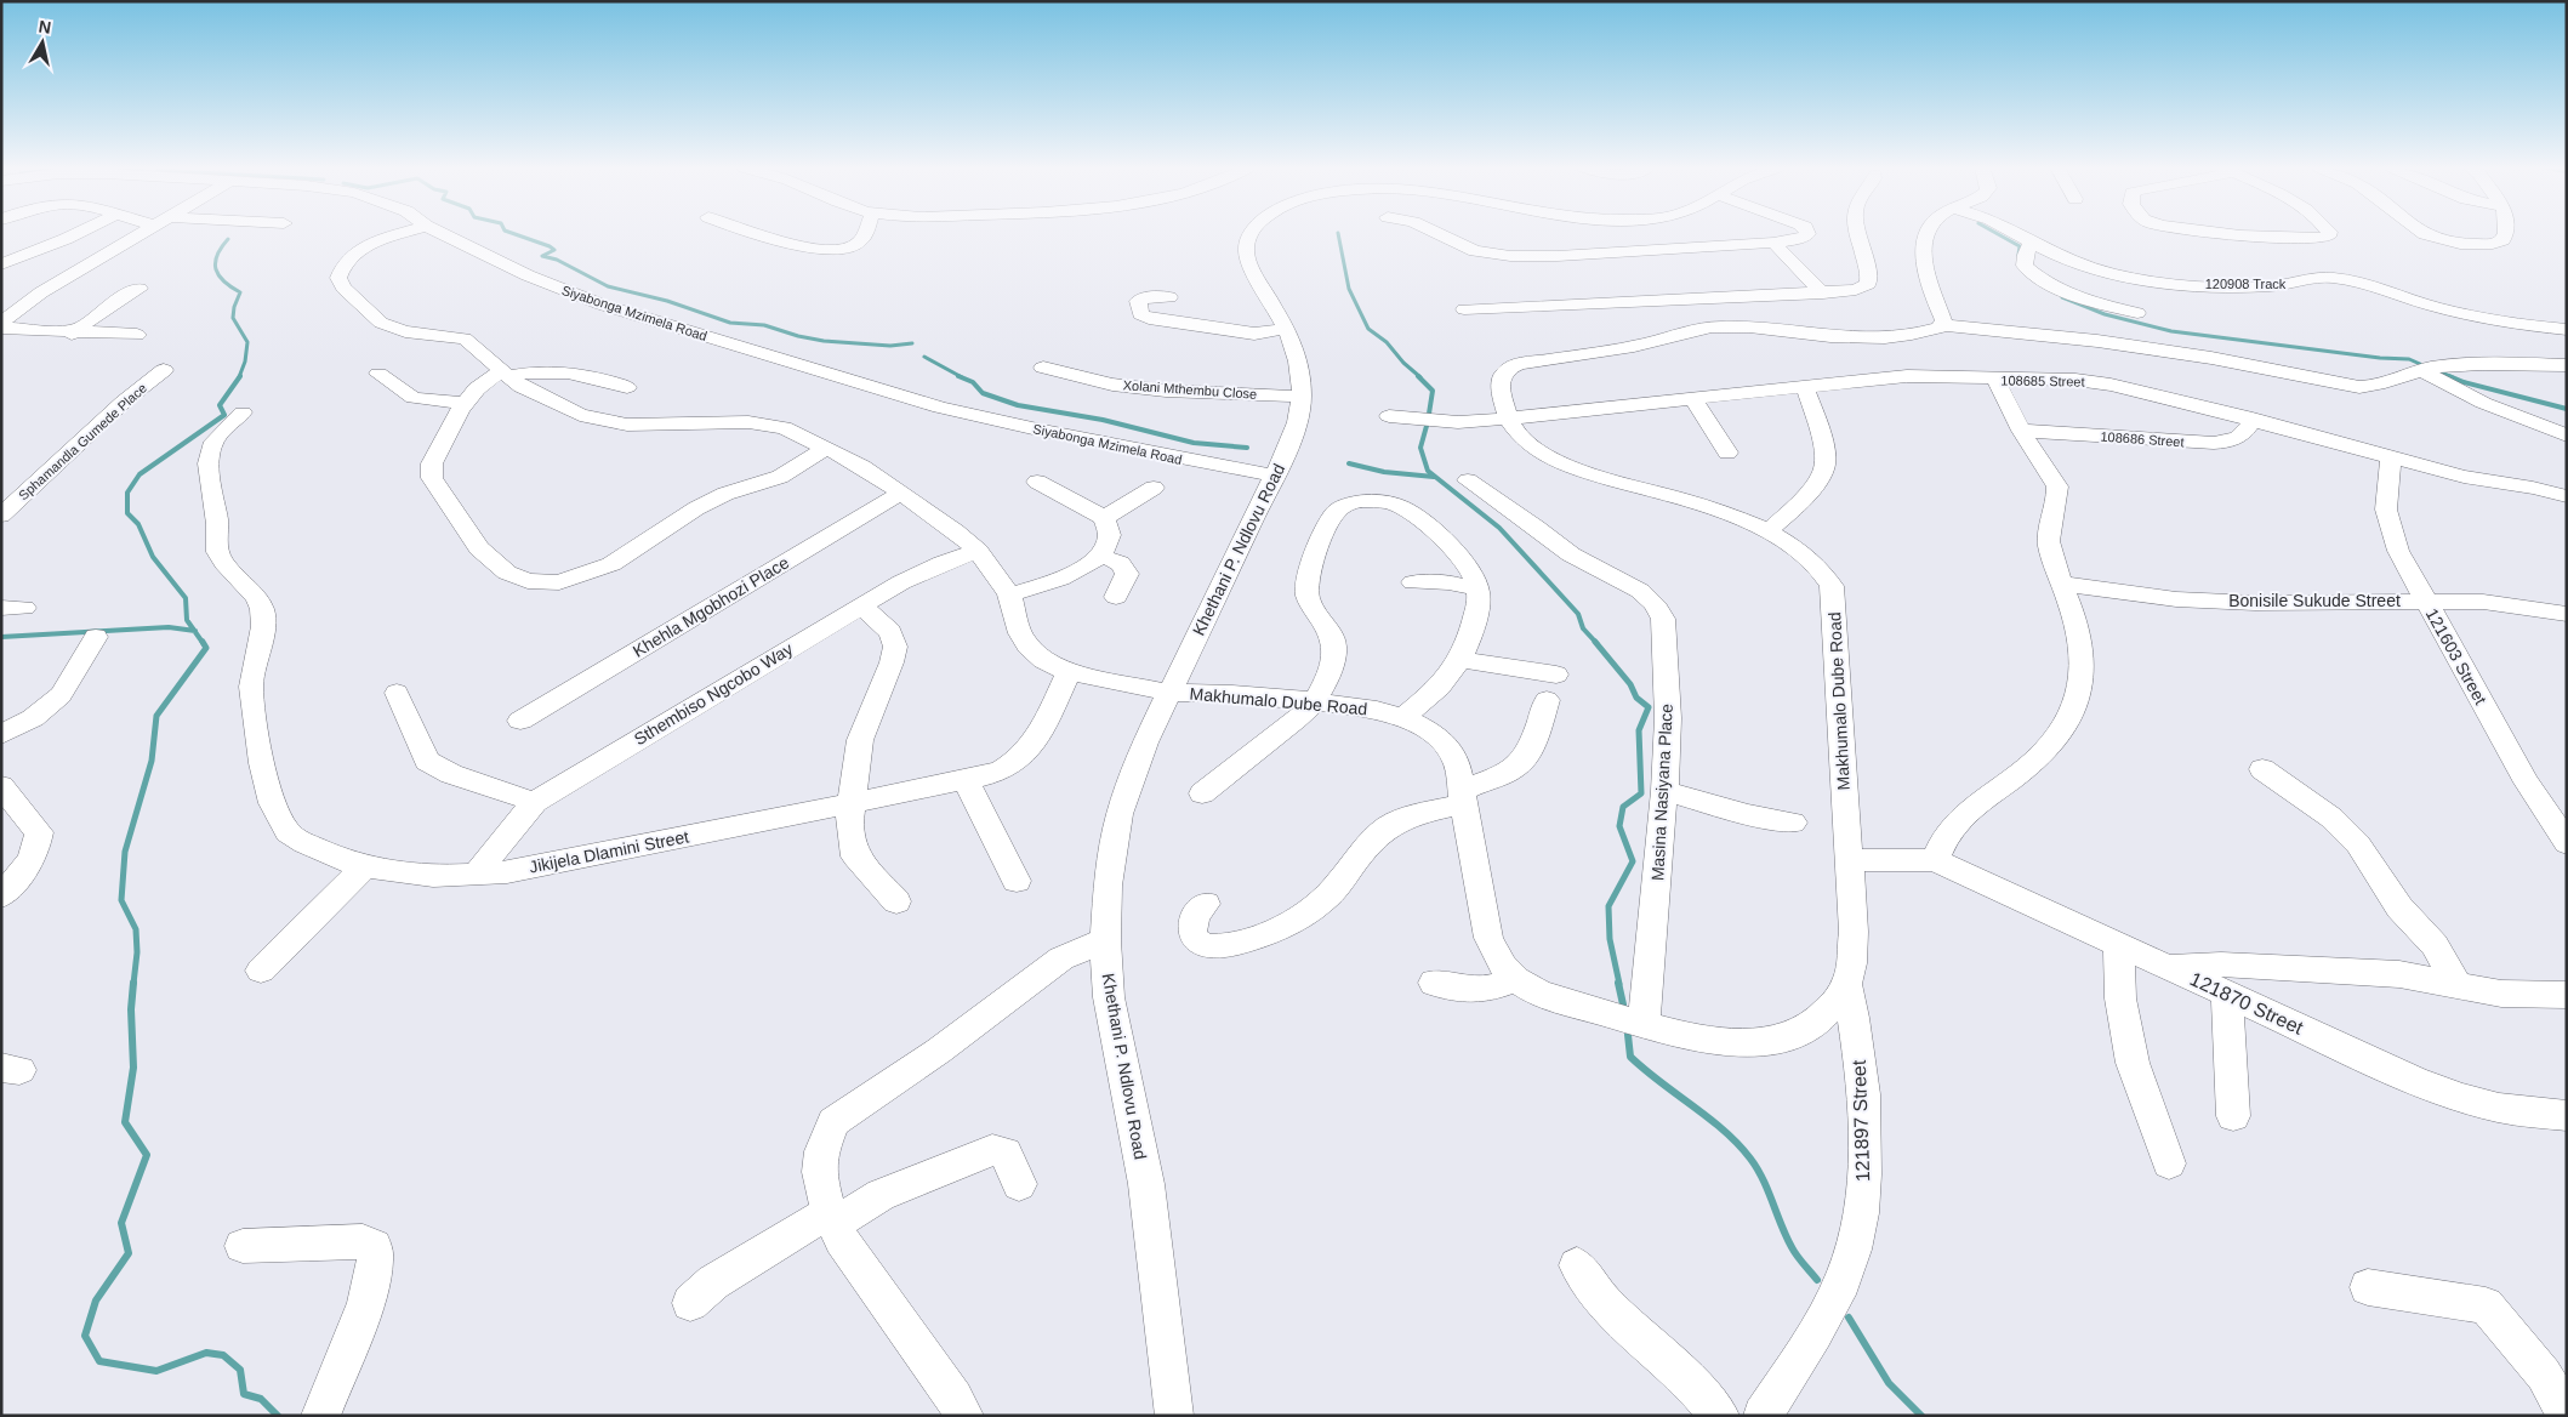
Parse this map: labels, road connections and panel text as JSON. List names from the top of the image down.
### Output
{
  "streets": {
    "street": [
      "120908 Track",
      "Siyabonga Mzimela Road",
      "108685 Street",
      "Xolani Mthembu Close",
      "108686 Street",
      "Sphamandla Gumede Place",
      "Khethani P. Ndlovu Road",
      "Bonisile Sukude Street",
      "Khehla Mgobhozi Place",
      "121603 Street",
      "Sthembiso Ngcobo Way",
      "Makhumalo Dube Road",
      "Masina Nasiyana Place",
      "Jikijela Dlamini Street",
      "121870 Street",
      "121897 Street"
    ]
  },
  "crossings": [
    ["Siyabonga Mzimela Road", "Khethani P. Ndlovu Road"],
    ["108685 Street", "108686 Street"],
    ["108685 Street", "121603 Street"],
    ["108685 Street", "Makhumalo Dube Road"],
    ["Xolani Mthembu Close", "Khethani P. Ndlovu Road"],
    ["Khethani P. Ndlovu Road", "Makhumalo Dube Road"],
    ["Bonisile Sukude Street", "121603 Street"],
    ["Khehla Mgobhozi Place", "Makhumalo Dube Road"],
    ["Sthembiso Ngcobo Way", "Makhumalo Dube Road"],
    ["Sthembiso Ngcobo Way", "Jikijela Dlamini Street"],
    ["Makhumalo Dube Road", "Masina Nasiyana Place"],
    ["Makhumalo Dube Road", "Jikijela Dlamini Street"],
    ["Makhumalo Dube Road", "121897 Street"]
  ],
  "north": "top"
}
